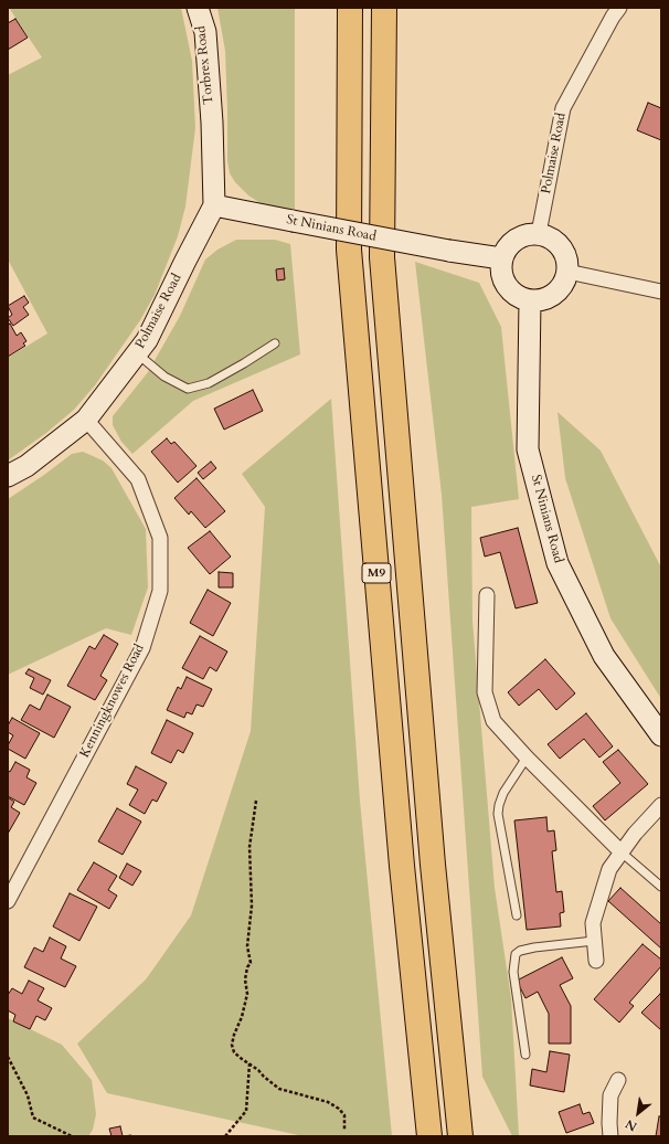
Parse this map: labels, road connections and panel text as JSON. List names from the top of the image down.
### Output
{
  "streets": {
    "highway": ["M9"],
    "street": [
      "Torbrex Road",
      "Polmaise Road",
      "St Ninians Road",
      "Kenningknowes Road"
    ]
  },
  "crossings": [
    ["Torbrex Road", "Polmaise Road"],
    ["Polmaise Road", "St Ninians Road"],
    ["Polmaise Road", "Kenningknowes Road"]
  ],
  "north": "bottom left"
}
